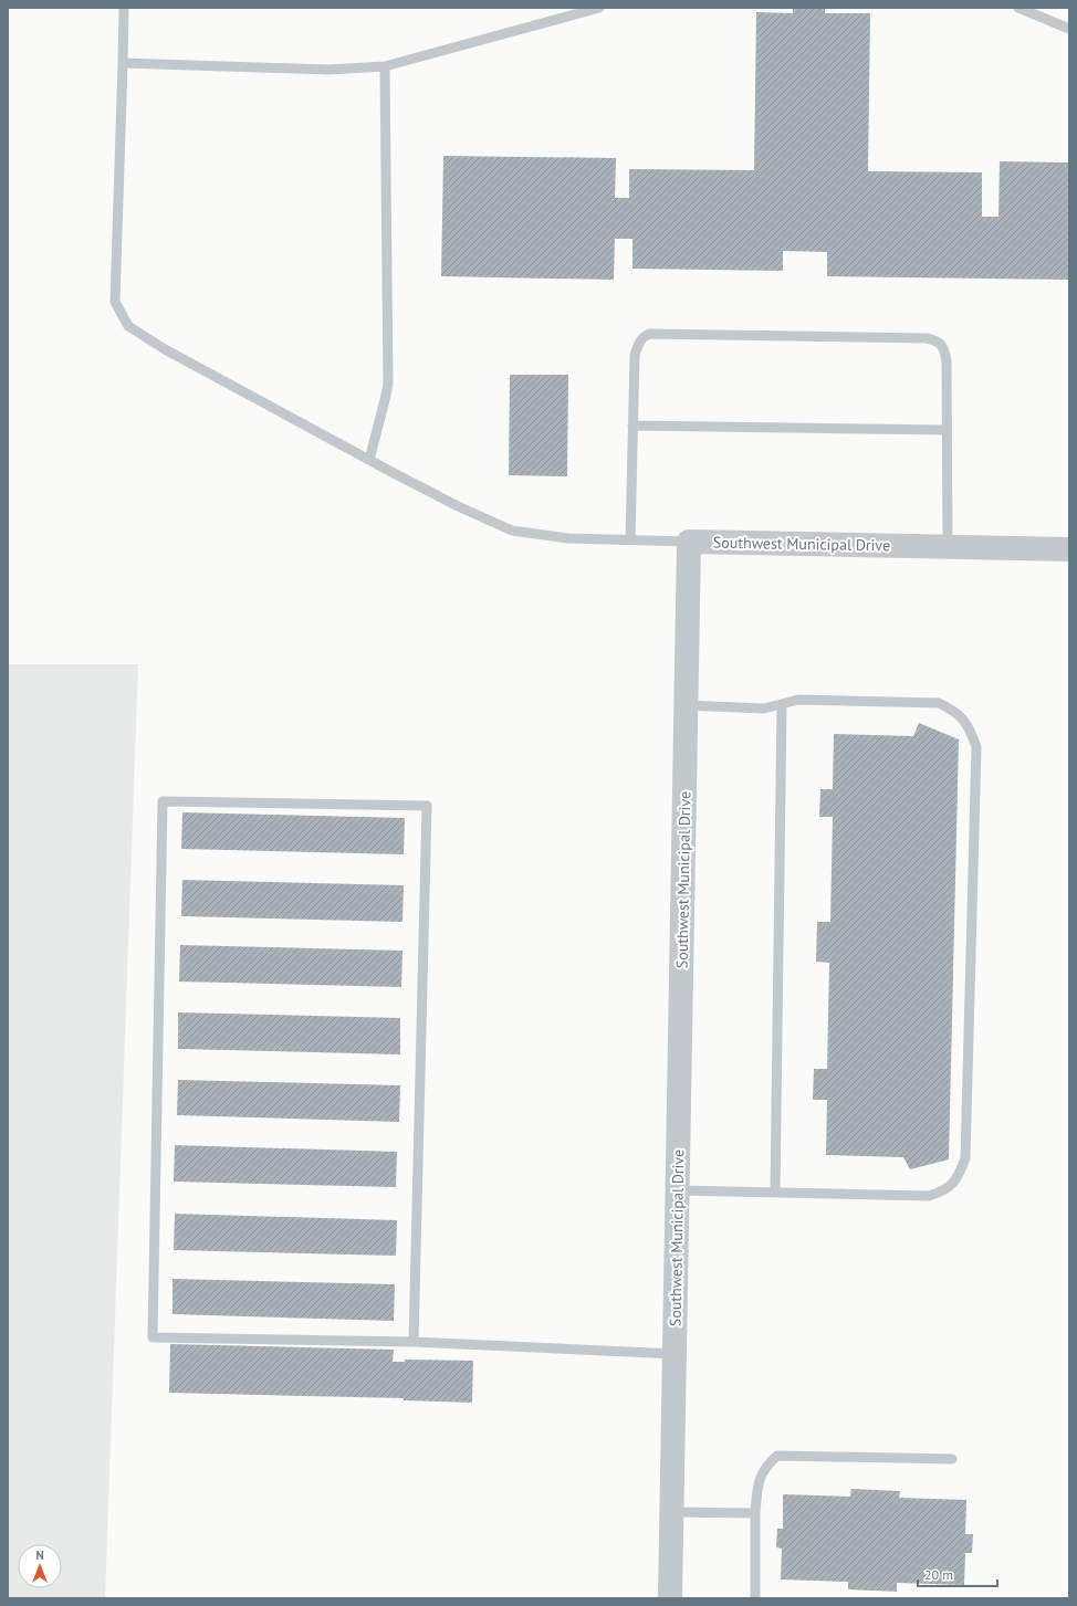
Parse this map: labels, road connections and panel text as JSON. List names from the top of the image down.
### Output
{
  "streets": {
    "street": ["Southwest Municipal Drive"]
  },
  "scale_bar": "20 m",
  "north": "top"
}
